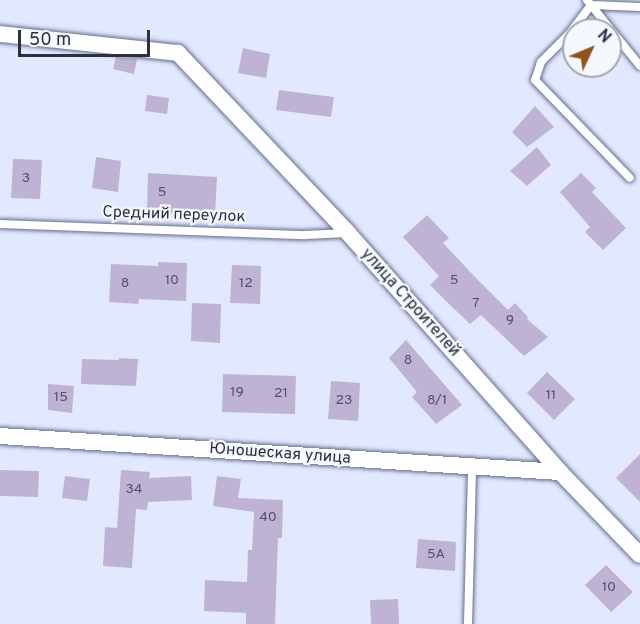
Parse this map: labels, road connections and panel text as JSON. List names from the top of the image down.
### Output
{
  "streets": {
    "street": ["улица Строителей", "Юношеская улица"],
    "lane": ["Средний переулок"]
  },
  "crossings": [
    ["Средний переулок", "улица Строителей"],
    ["улица Строителей", "Юношеская улица"]
  ],
  "house_numbers": [
    "3",
    "5",
    "10",
    "5",
    "8",
    "12",
    "7",
    "9",
    "8",
    "19",
    "21",
    "11",
    "15",
    "23",
    "8/1",
    "34",
    "40",
    "5А",
    "10"
  ],
  "scale_bar": "50 m",
  "north": "top right"
}
